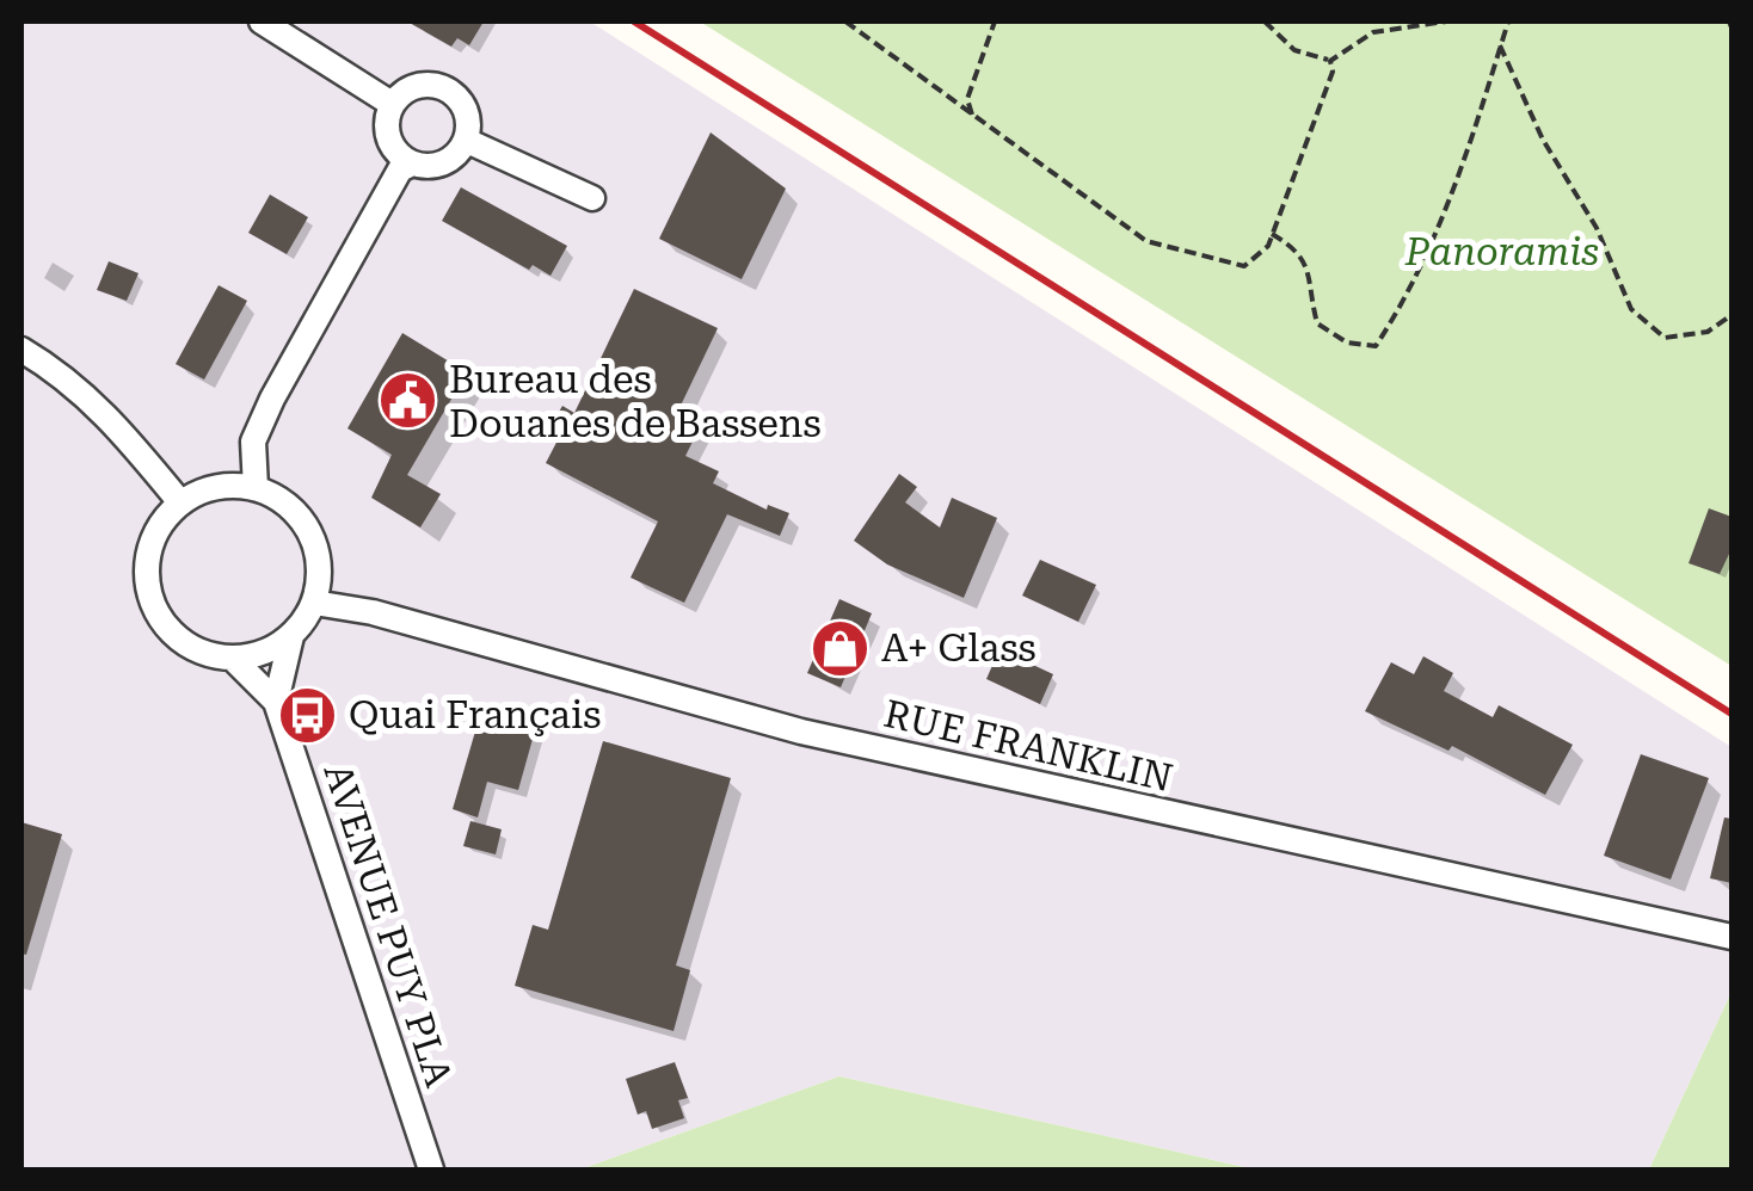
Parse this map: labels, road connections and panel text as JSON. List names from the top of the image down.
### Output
{
  "streets": {
    "street": ["RUE FRANKLIN", "AVENUE PUY PLA"]
  },
  "crossings": [
    ["RUE FRANKLIN", "AVENUE PUY PLA"]
  ],
  "parks": ["Panoramis"],
  "places": {
    "public building": ["Bureau des Douanes de Bassens"],
    "shop": ["A+ Glass"],
    "bus stop": ["Quai Français"]
  }
}
